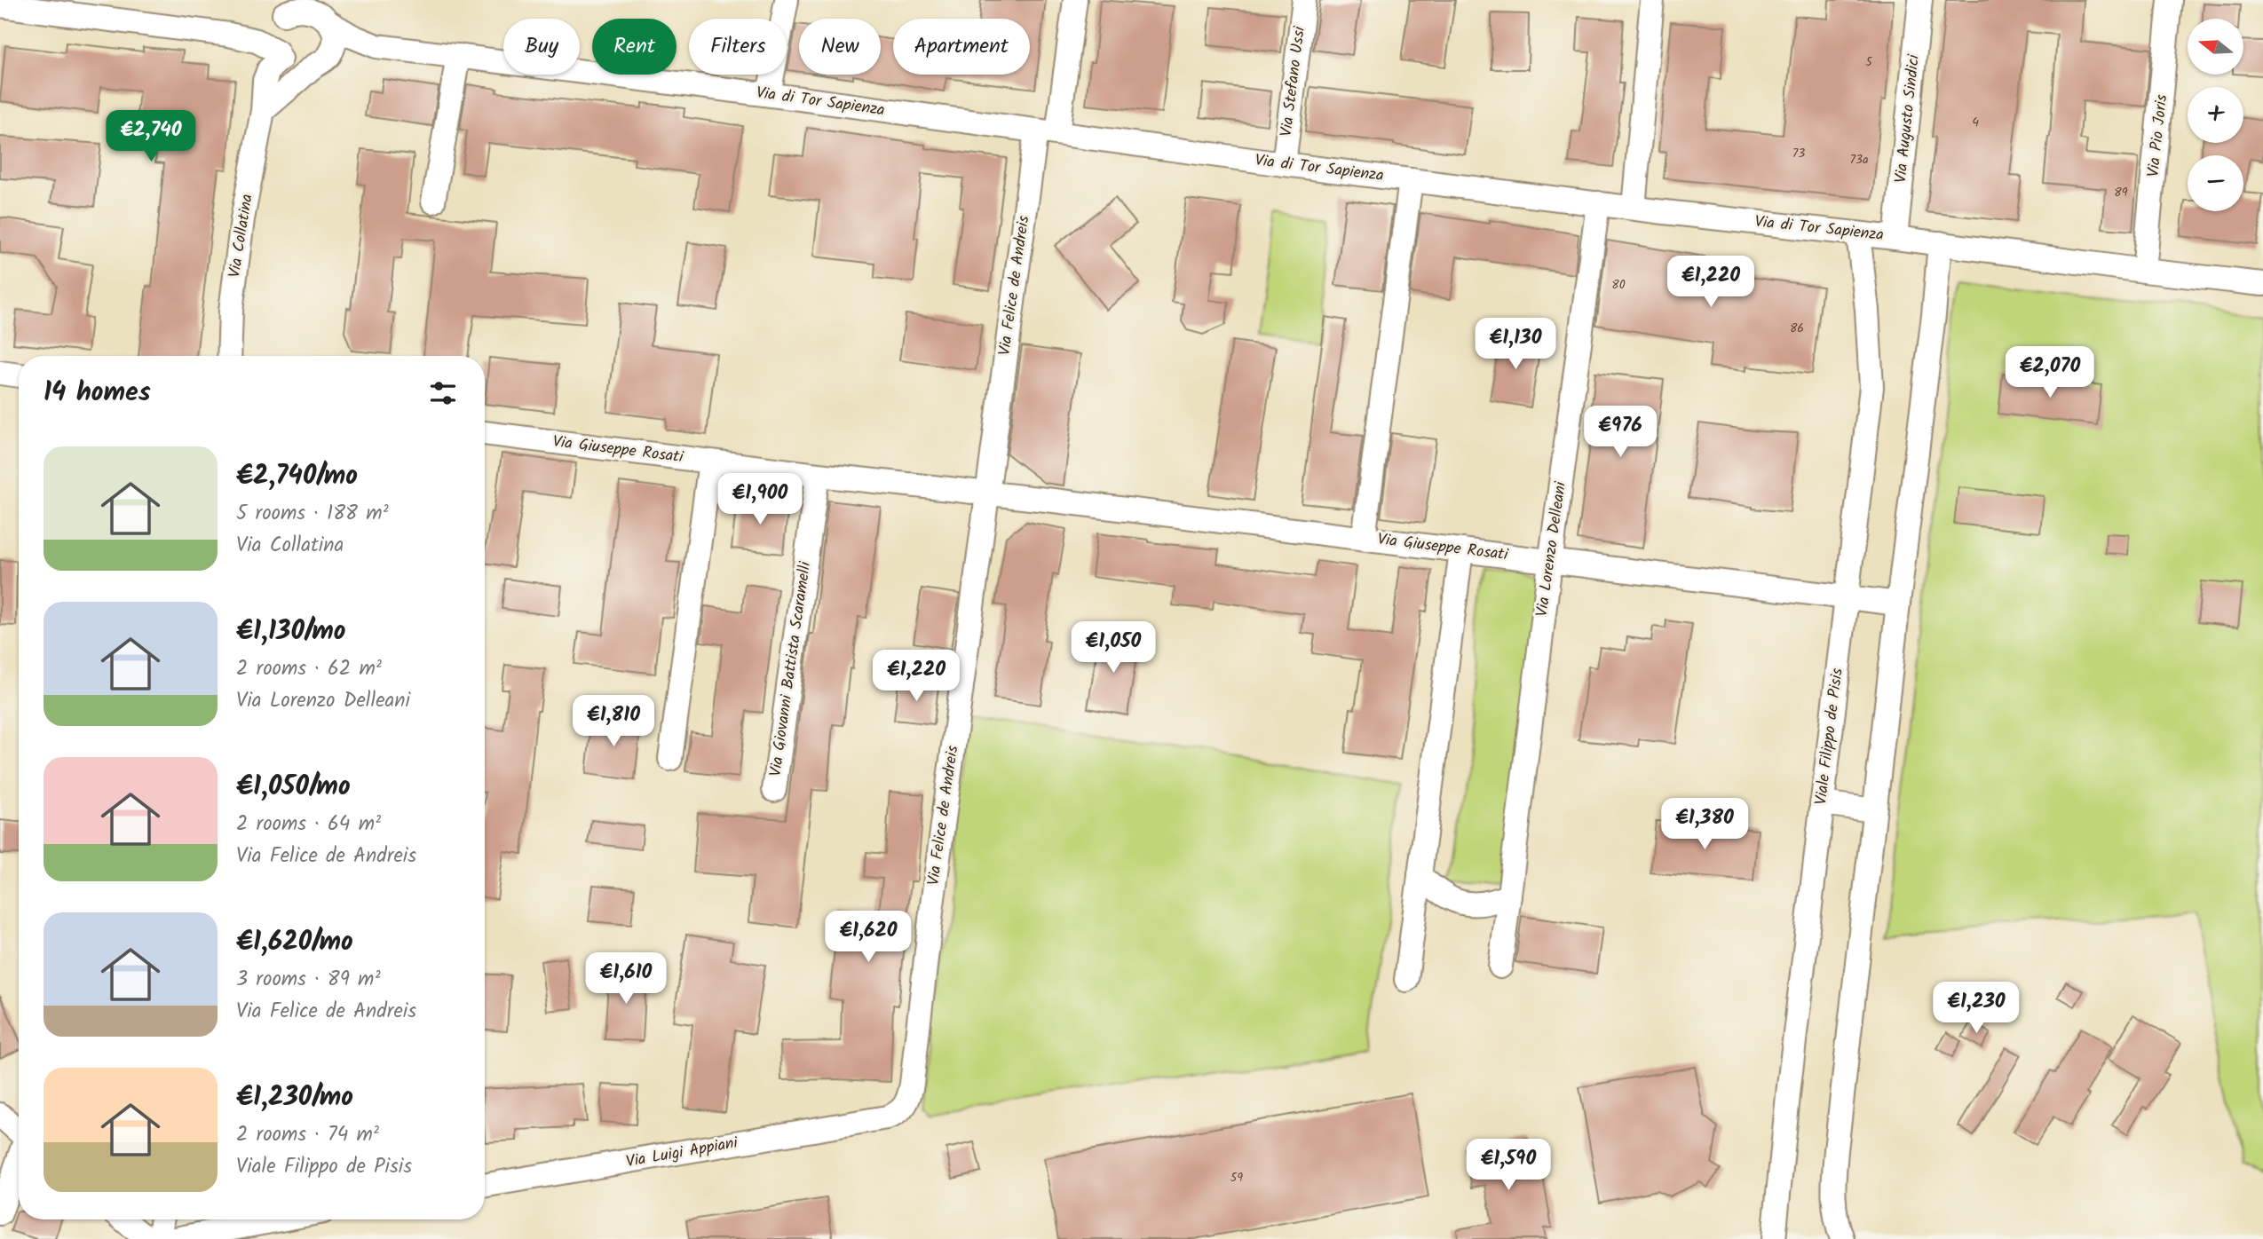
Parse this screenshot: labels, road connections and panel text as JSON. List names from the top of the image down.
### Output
{
  "streets": {
    "street": [
      "Via Stefano Ussi",
      "Via di Tor Sapienza",
      "Via Augusto Sindici",
      "Via Pio Joris",
      "Via Collatina",
      "Via Felice de Andreis",
      "Via Giuseppe Rosati",
      "Via Lorenzo Delleani",
      "Via Giovanni Battista Scaramelli",
      "Viale Filippo de Pisis",
      "Via Luigi Appiani"
    ]
  },
  "crossings": [
    ["Via Stefano Ussi", "Via di Tor Sapienza"],
    ["Via di Tor Sapienza", "Via Augusto Sindici"],
    ["Via di Tor Sapienza", "Via Pio Joris"],
    ["Via di Tor Sapienza", "Via Felice de Andreis"],
    ["Via di Tor Sapienza", "Via Lorenzo Delleani"],
    ["Via di Tor Sapienza", "Viale Filippo de Pisis"],
    ["Via Felice de Andreis", "Via Giuseppe Rosati"],
    ["Via Felice de Andreis", "Via Luigi Appiani"],
    ["Via Giuseppe Rosati", "Via Lorenzo Delleani"],
    ["Via Giuseppe Rosati", "Via Giovanni Battista Scaramelli"],
    ["Via Giuseppe Rosati", "Viale Filippo de Pisis"]
  ],
  "house_numbers": [
    "5",
    "4",
    "73",
    "73a",
    "89",
    "80",
    "86",
    "59"
  ],
  "north": "left",
  "page": {
    "map_buttons": ["+", "−"],
    "chip": [
      "Buy",
      "Rent",
      "Filters",
      "New",
      "Apartment"
    ],
    "price": [
      "€2,740",
      "€1,220",
      "€1,130",
      "€2,070",
      "€976",
      "€1,900",
      "€1,050",
      "€1,220",
      "€1,810",
      "€1,380",
      "€1,620",
      "€1,610",
      "€1,230",
      "€1,590"
    ],
    "heading": "14 homes",
    "list": [
      {
        "name": "€2,740/mo",
        "note": "5 rooms · 188 m² · Via Collatina"
      },
      {
        "name": "€1,130/mo",
        "note": "2 rooms · 62 m² · Via Lorenzo Delleani"
      },
      {
        "name": "€1,050/mo",
        "note": "2 rooms · 64 m² · Via Felice de Andreis"
      },
      {
        "name": "€1,620/mo",
        "note": "3 rooms · 89 m² · Via Felice de Andreis"
      },
      {
        "name": "€1,230/mo",
        "note": "2 rooms · 74 m² · Viale Filippo de Pisis"
      }
    ]
  }
}
